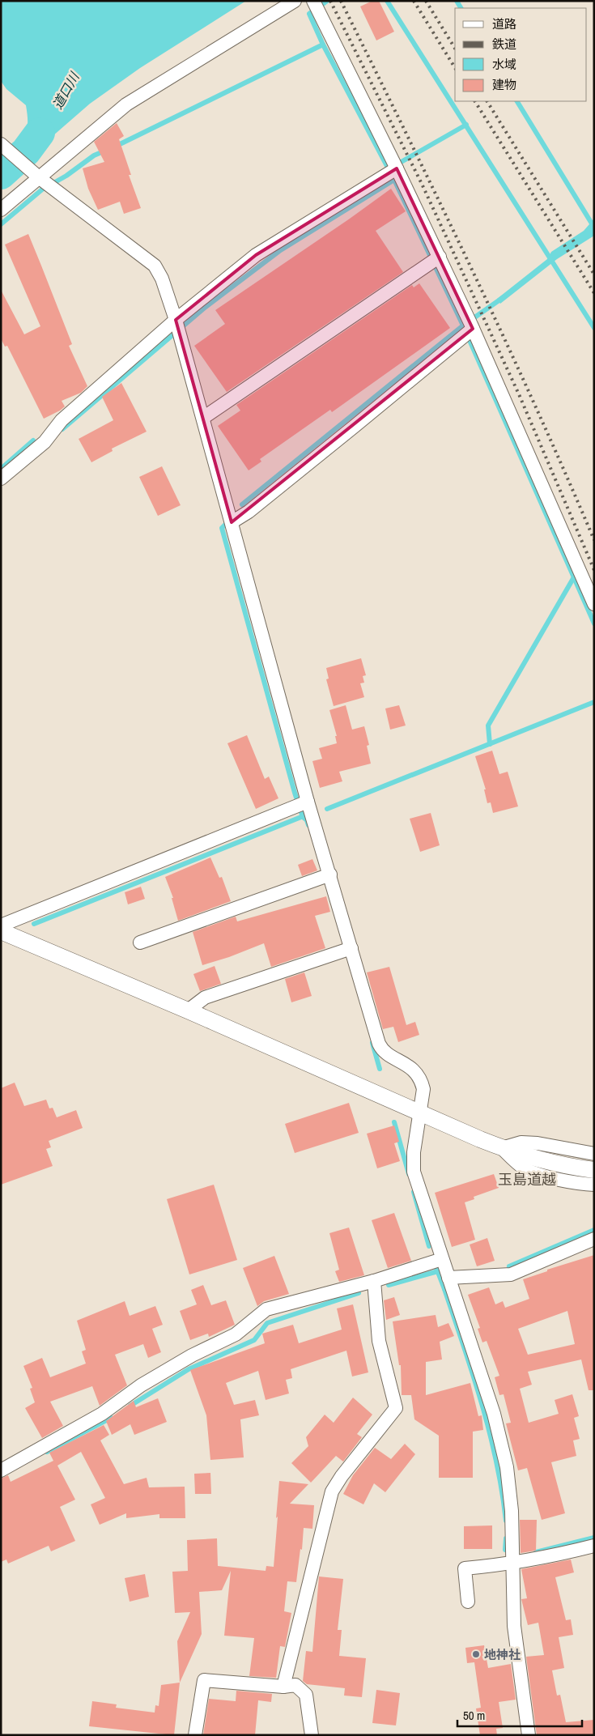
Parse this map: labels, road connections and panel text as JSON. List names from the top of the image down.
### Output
{
  "districts": ["玉島道越"],
  "water": ["道口川"],
  "places": ["地神社"],
  "legend": [
    "道路",
    "鉄道",
    "水域",
    "建物"
  ],
  "scale_bar": "50 m"
}
